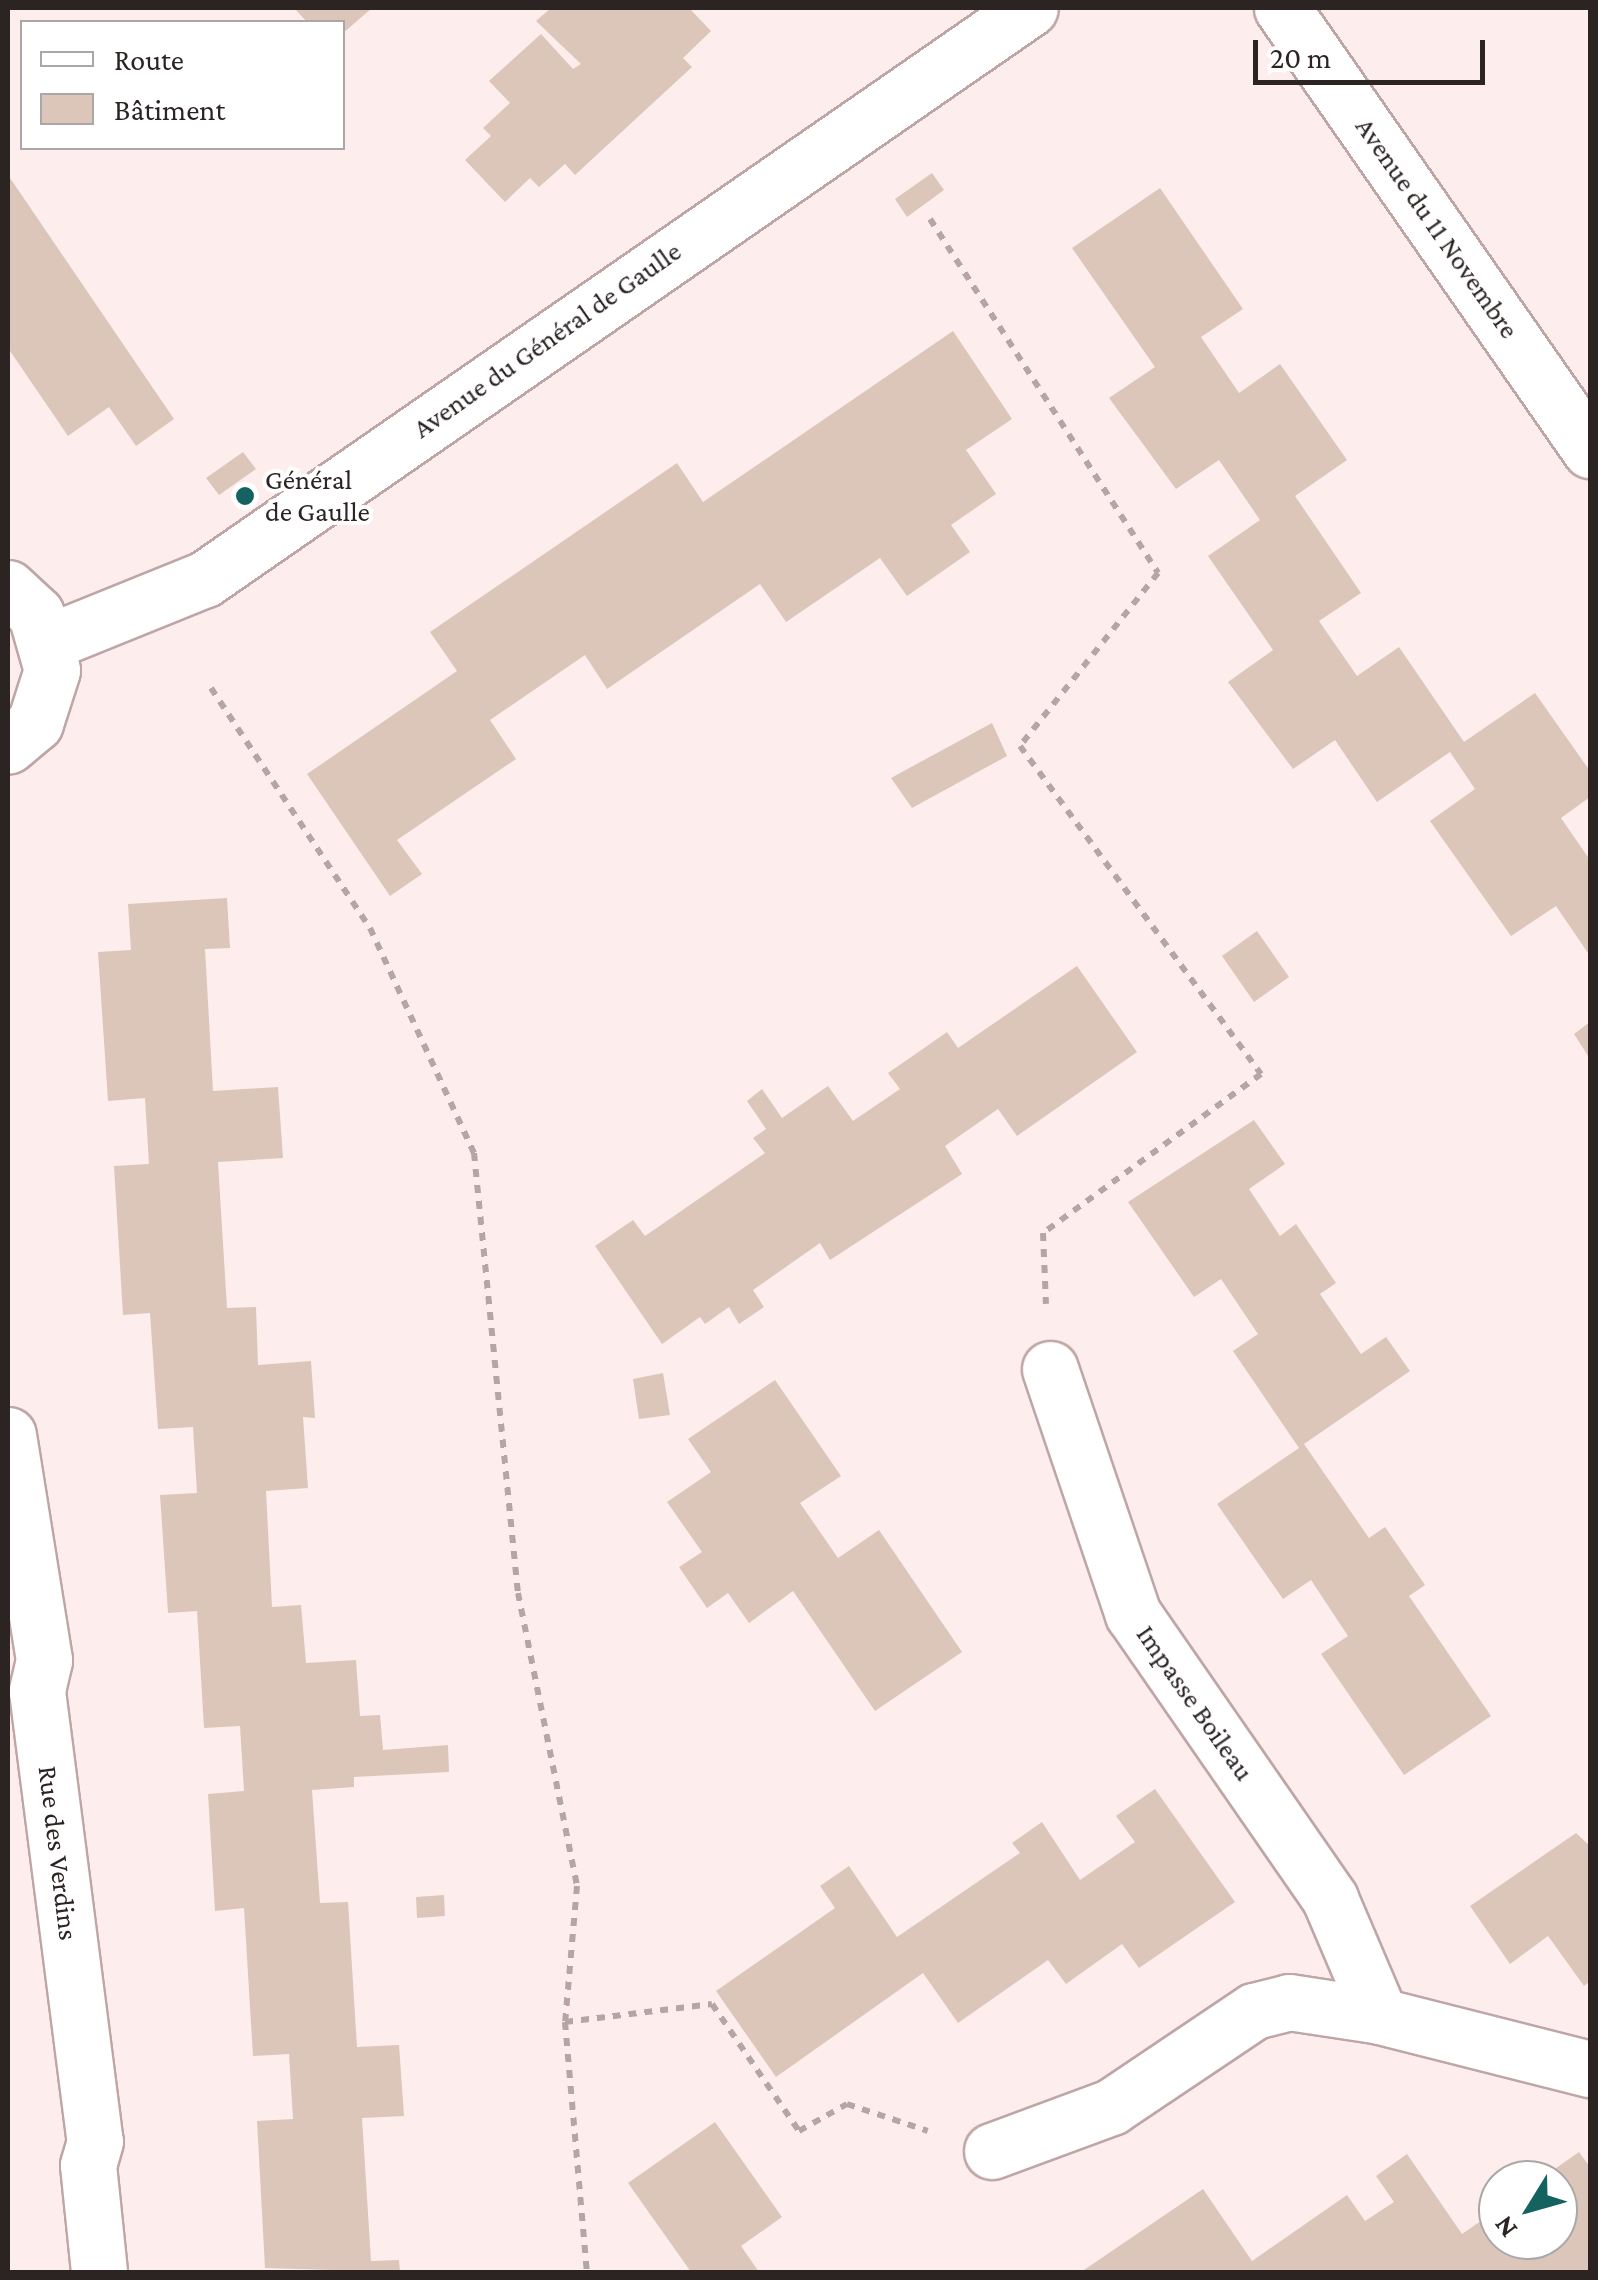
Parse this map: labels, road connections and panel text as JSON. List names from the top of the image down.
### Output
{
  "streets": {
    "street": [
      "Avenue du 11 Novembre",
      "Avenue du Général de Gaulle",
      "Impasse Boileau",
      "Rue des Verdins"
    ]
  },
  "places": ["Général de Gaulle"],
  "legend": ["Route", "Bâtiment"],
  "scale_bar": "20 m",
  "north": "bottom left"
}
